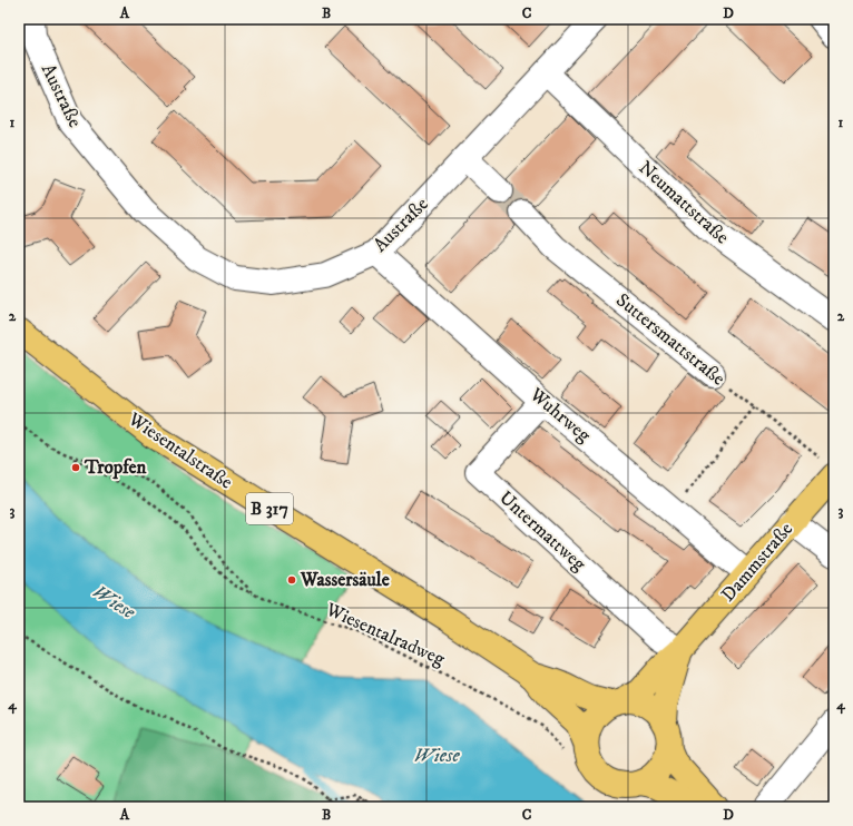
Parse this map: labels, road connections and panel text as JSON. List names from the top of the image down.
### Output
{
  "streets": {
    "main road": ["Wiesentalstraße", "B 317", "Dammstraße"],
    "street": [
      "Austraße",
      "Neumattstraße",
      "Suttersmattstraße",
      "Wuhrweg",
      "Untermattweg"
    ],
    "path": ["Wiesentalradweg"]
  },
  "crossings": [
    ["Austraße", "Neumattstraße"],
    ["Austraße", "Wuhrweg"],
    ["Suttersmattstraße", "Dammstraße"],
    ["Wuhrweg", "Untermattweg"],
    ["Wuhrweg", "Dammstraße"],
    ["Wiesentalstraße", "Dammstraße"],
    ["Untermattweg", "Dammstraße"]
  ],
  "water": ["Wiese"],
  "places": ["Tropfen", "Wassersäule"],
  "grid": {
    "columns": [
      "A",
      "B",
      "C",
      "D"
    ],
    "rows": [
      "1",
      "2",
      "3",
      "4"
    ]
  }
}
